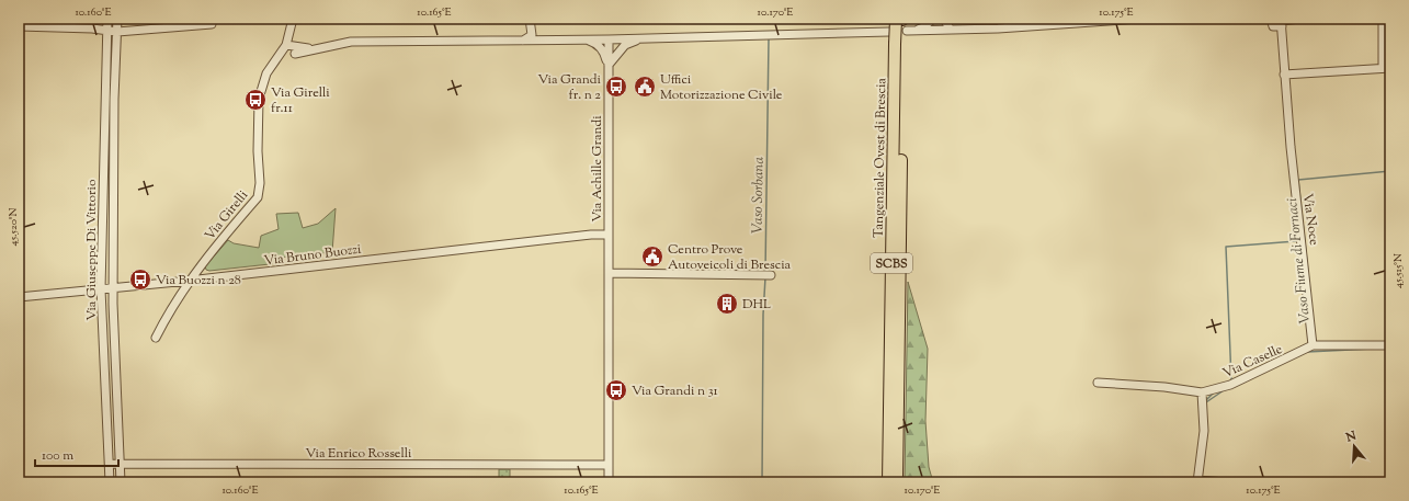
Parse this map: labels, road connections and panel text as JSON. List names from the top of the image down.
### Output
{
  "streets": {
    "highway": ["Tangenziale Ovest di Brescia", "SCBS"],
    "street": [
      "Via Achille Grandi",
      "Via Girelli",
      "Via Noce",
      "Via Giuseppe Di Vittorio",
      "Via Bruno Buozzi",
      "Via Caselle",
      "Via Enrico Rosselli"
    ]
  },
  "crossings": [
    ["Via Achille Grandi", "Via Bruno Buozzi"],
    ["Via Achille Grandi", "Via Enrico Rosselli"],
    ["Via Girelli", "Via Bruno Buozzi"],
    ["Via Noce", "Via Caselle"],
    ["Via Giuseppe Di Vittorio", "Via Bruno Buozzi"],
    ["Via Giuseppe Di Vittorio", "Via Enrico Rosselli"]
  ],
  "water": ["Vaso Sorbana", "Vaso Fiume di Fornaci"],
  "places": {
    "bus stop": [
      "Via Grandi fr. n 2",
      "Via Girelli fr.11",
      "Via Buozzi n 28",
      "Via Grandi n 31"
    ],
    "public building": ["Uffici Motorizzazione Civile", "Centro Prove Autoveicoli di Brescia"],
    "building": ["DHL"]
  },
  "scale_bar": "100 m",
  "north": "top",
  "coordinates": [
    "10.160°E",
    "10.165°E",
    "10.170°E",
    "10.175°E",
    "45.520°N",
    "45.515°N"
  ]
}
